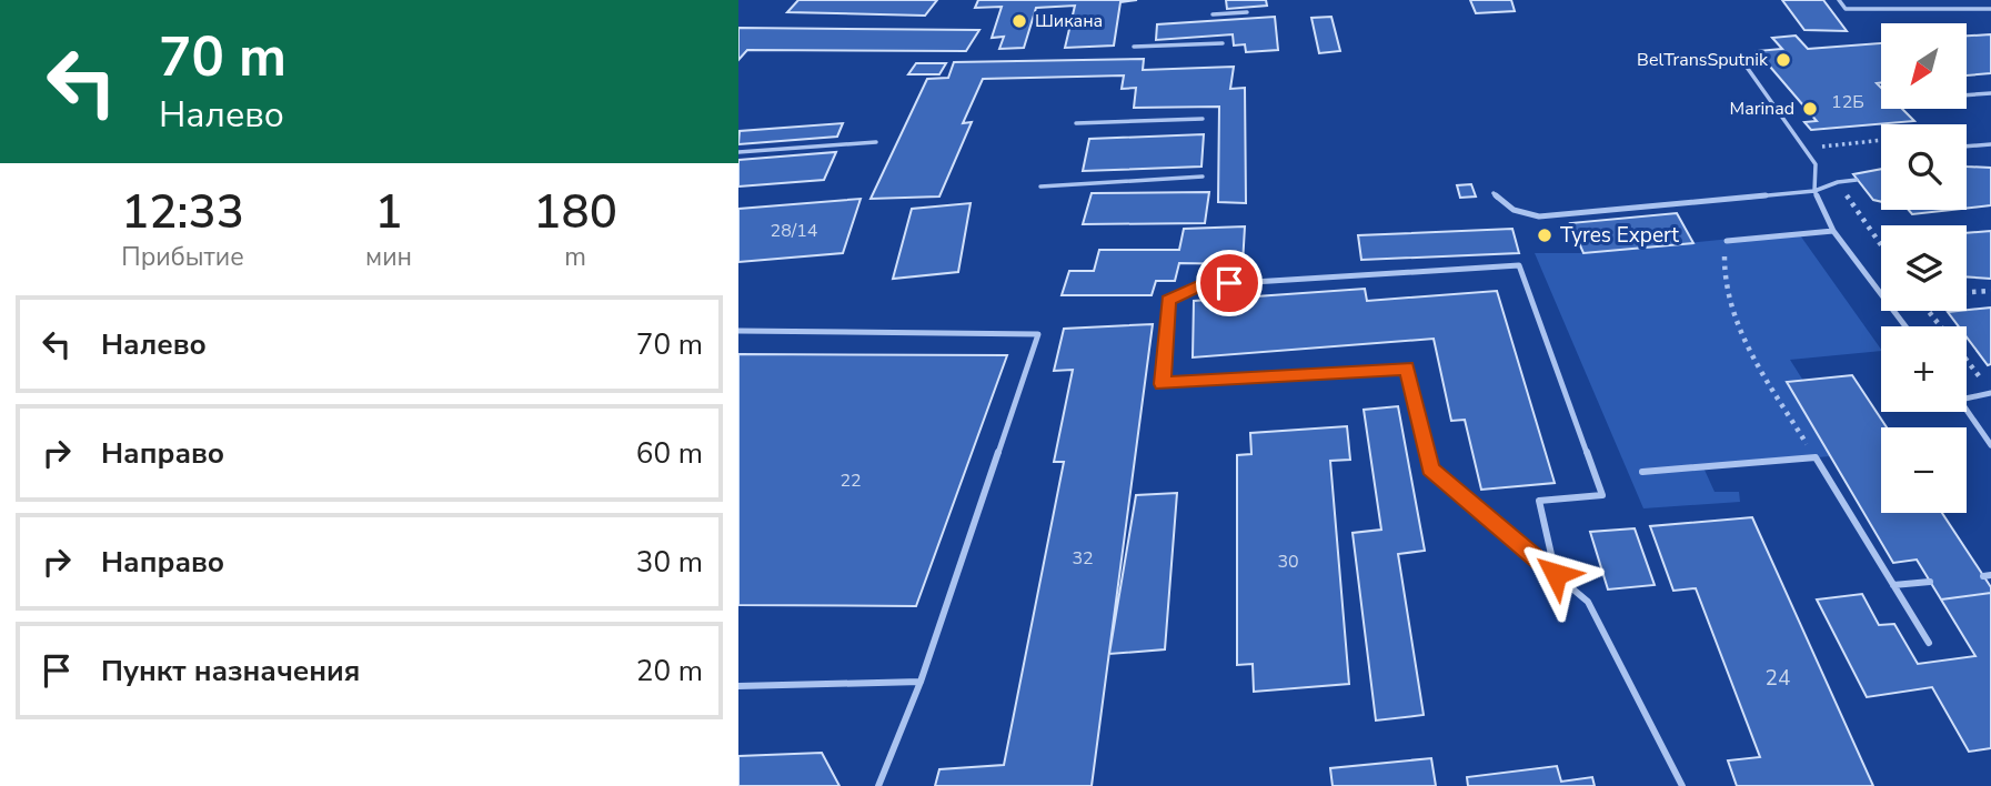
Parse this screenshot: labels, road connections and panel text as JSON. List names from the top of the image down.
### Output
{
  "places": [
    "Шикана",
    "BelTransSputnik",
    "Marinad",
    "Tyres Expert"
  ],
  "house_numbers": [
    "12Б",
    "28/14",
    "22",
    "32",
    "30",
    "24"
  ],
  "north": "bottom left",
  "page": {
    "turn": ["70 m", "Налево"],
    "map_buttons": ["+", "−"],
    "eta": [
      "12:33",
      "Прибытие",
      "1",
      "мин",
      "180",
      "m"
    ],
    "list": [
      {
        "name": "Налево",
        "value": "70 m"
      },
      {
        "name": "Направо",
        "value": "60 m"
      },
      {
        "name": "Направо",
        "value": "30 m"
      },
      {
        "name": "Пункт назначения",
        "value": "20 m"
      }
    ]
  }
}
